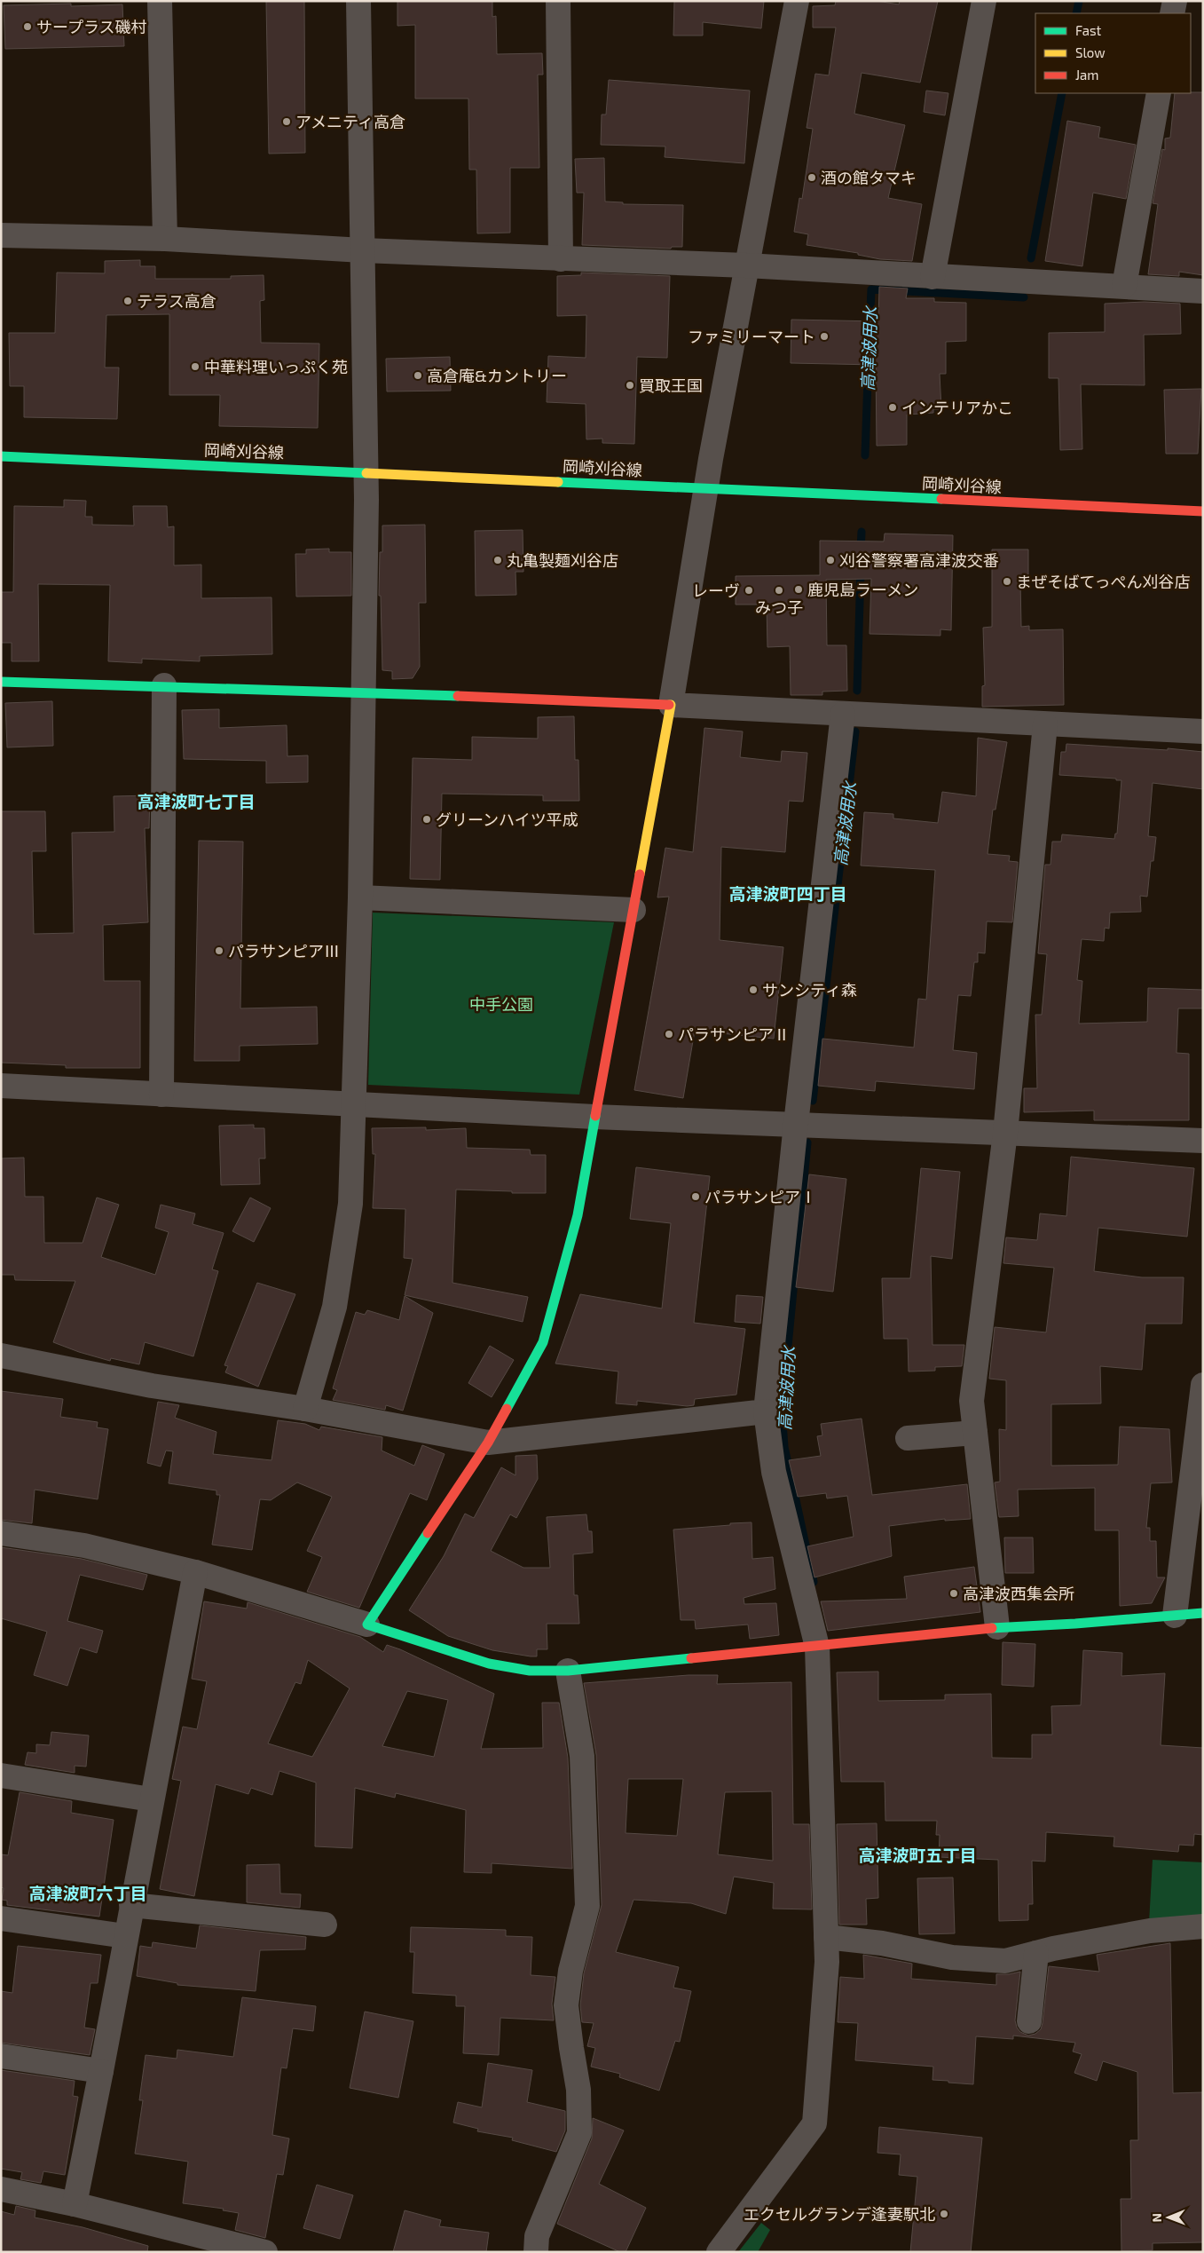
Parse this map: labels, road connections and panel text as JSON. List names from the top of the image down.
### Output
{
  "streets": {
    "street": ["岡崎刈谷線"]
  },
  "districts": [
    "高津波町七丁目",
    "高津波町四丁目",
    "高津波町五丁目",
    "高津波町六丁目"
  ],
  "water": ["高津波用水"],
  "parks": ["中手公園"],
  "places": [
    "サープラス磯村",
    "アメニティ高倉",
    "酒の館タマキ",
    "テラス高倉",
    "ファミリーマート",
    "中華料理いっぷく苑",
    "高倉庵&カントリー",
    "買取王国",
    "インテリアかこ",
    "丸亀製麺刈谷店",
    "刈谷警察署高津波交番",
    "まぜそばてっぺん刈谷店",
    "鹿児島ラーメン",
    "レーヴ",
    "みつ子",
    "グリーンハイツ平成",
    "パラサンピアⅢ",
    "サンシティ森",
    "パラサンピアⅡ",
    "パラサンピアⅠ",
    "高津波西集会所",
    "エクセルグランデ逢妻駅北"
  ],
  "legend": ["Fast", "Slow", "Jam"],
  "north": "left"
}
